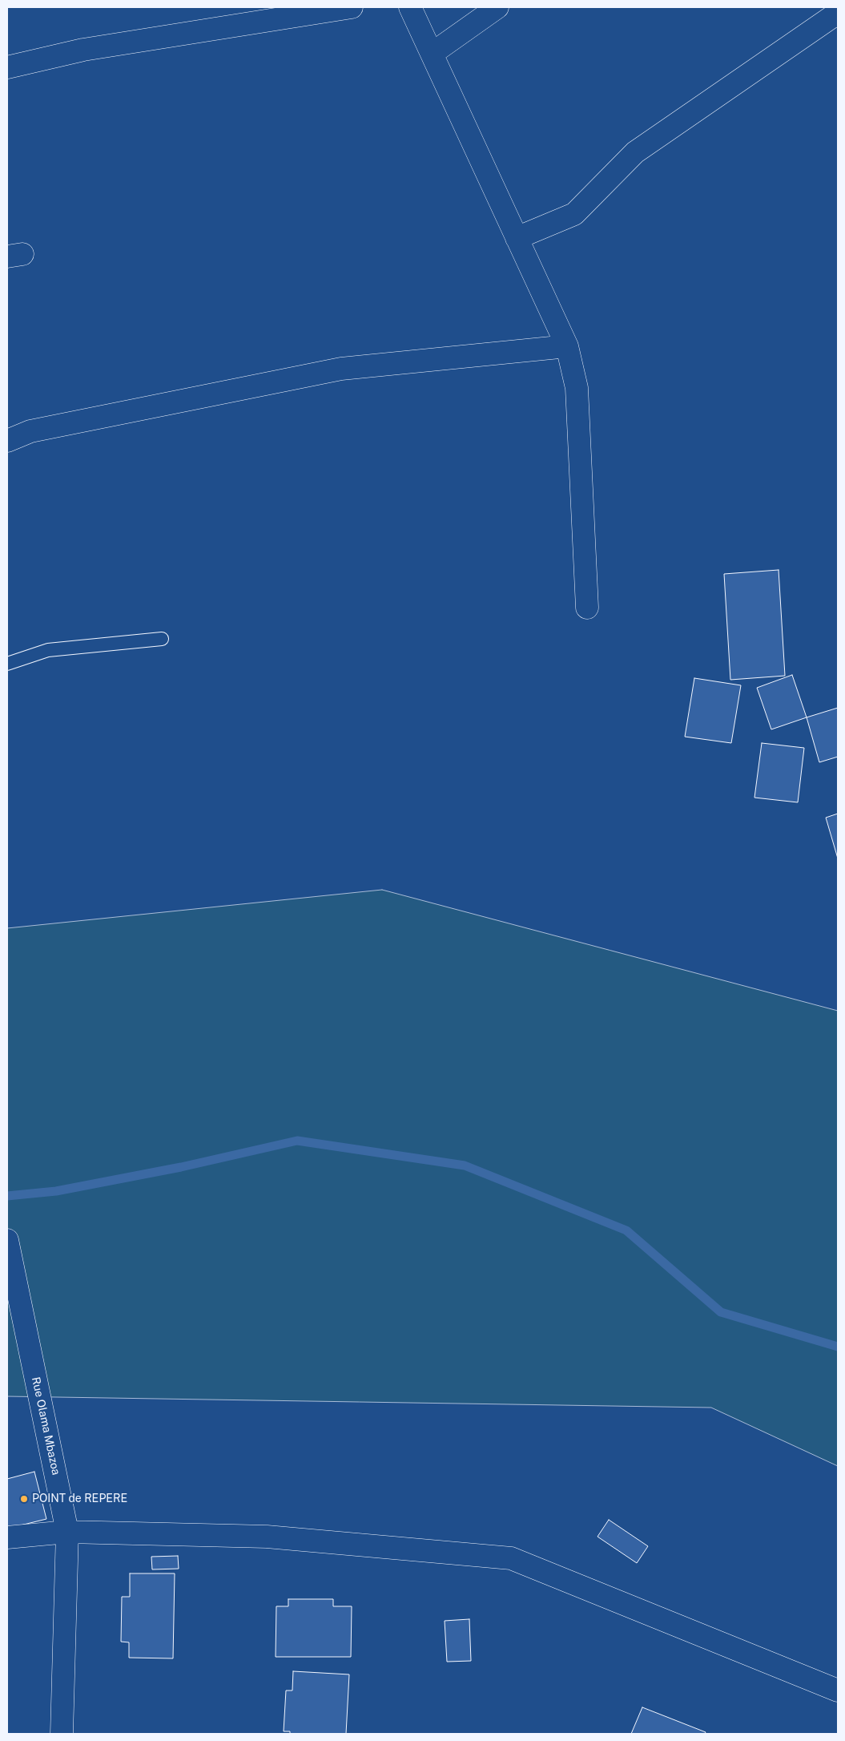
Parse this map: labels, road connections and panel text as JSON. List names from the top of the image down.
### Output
{
  "streets": {
    "street": ["Rue Olama Mbazoa"]
  },
  "places": ["POINT de REPERE"]
}
